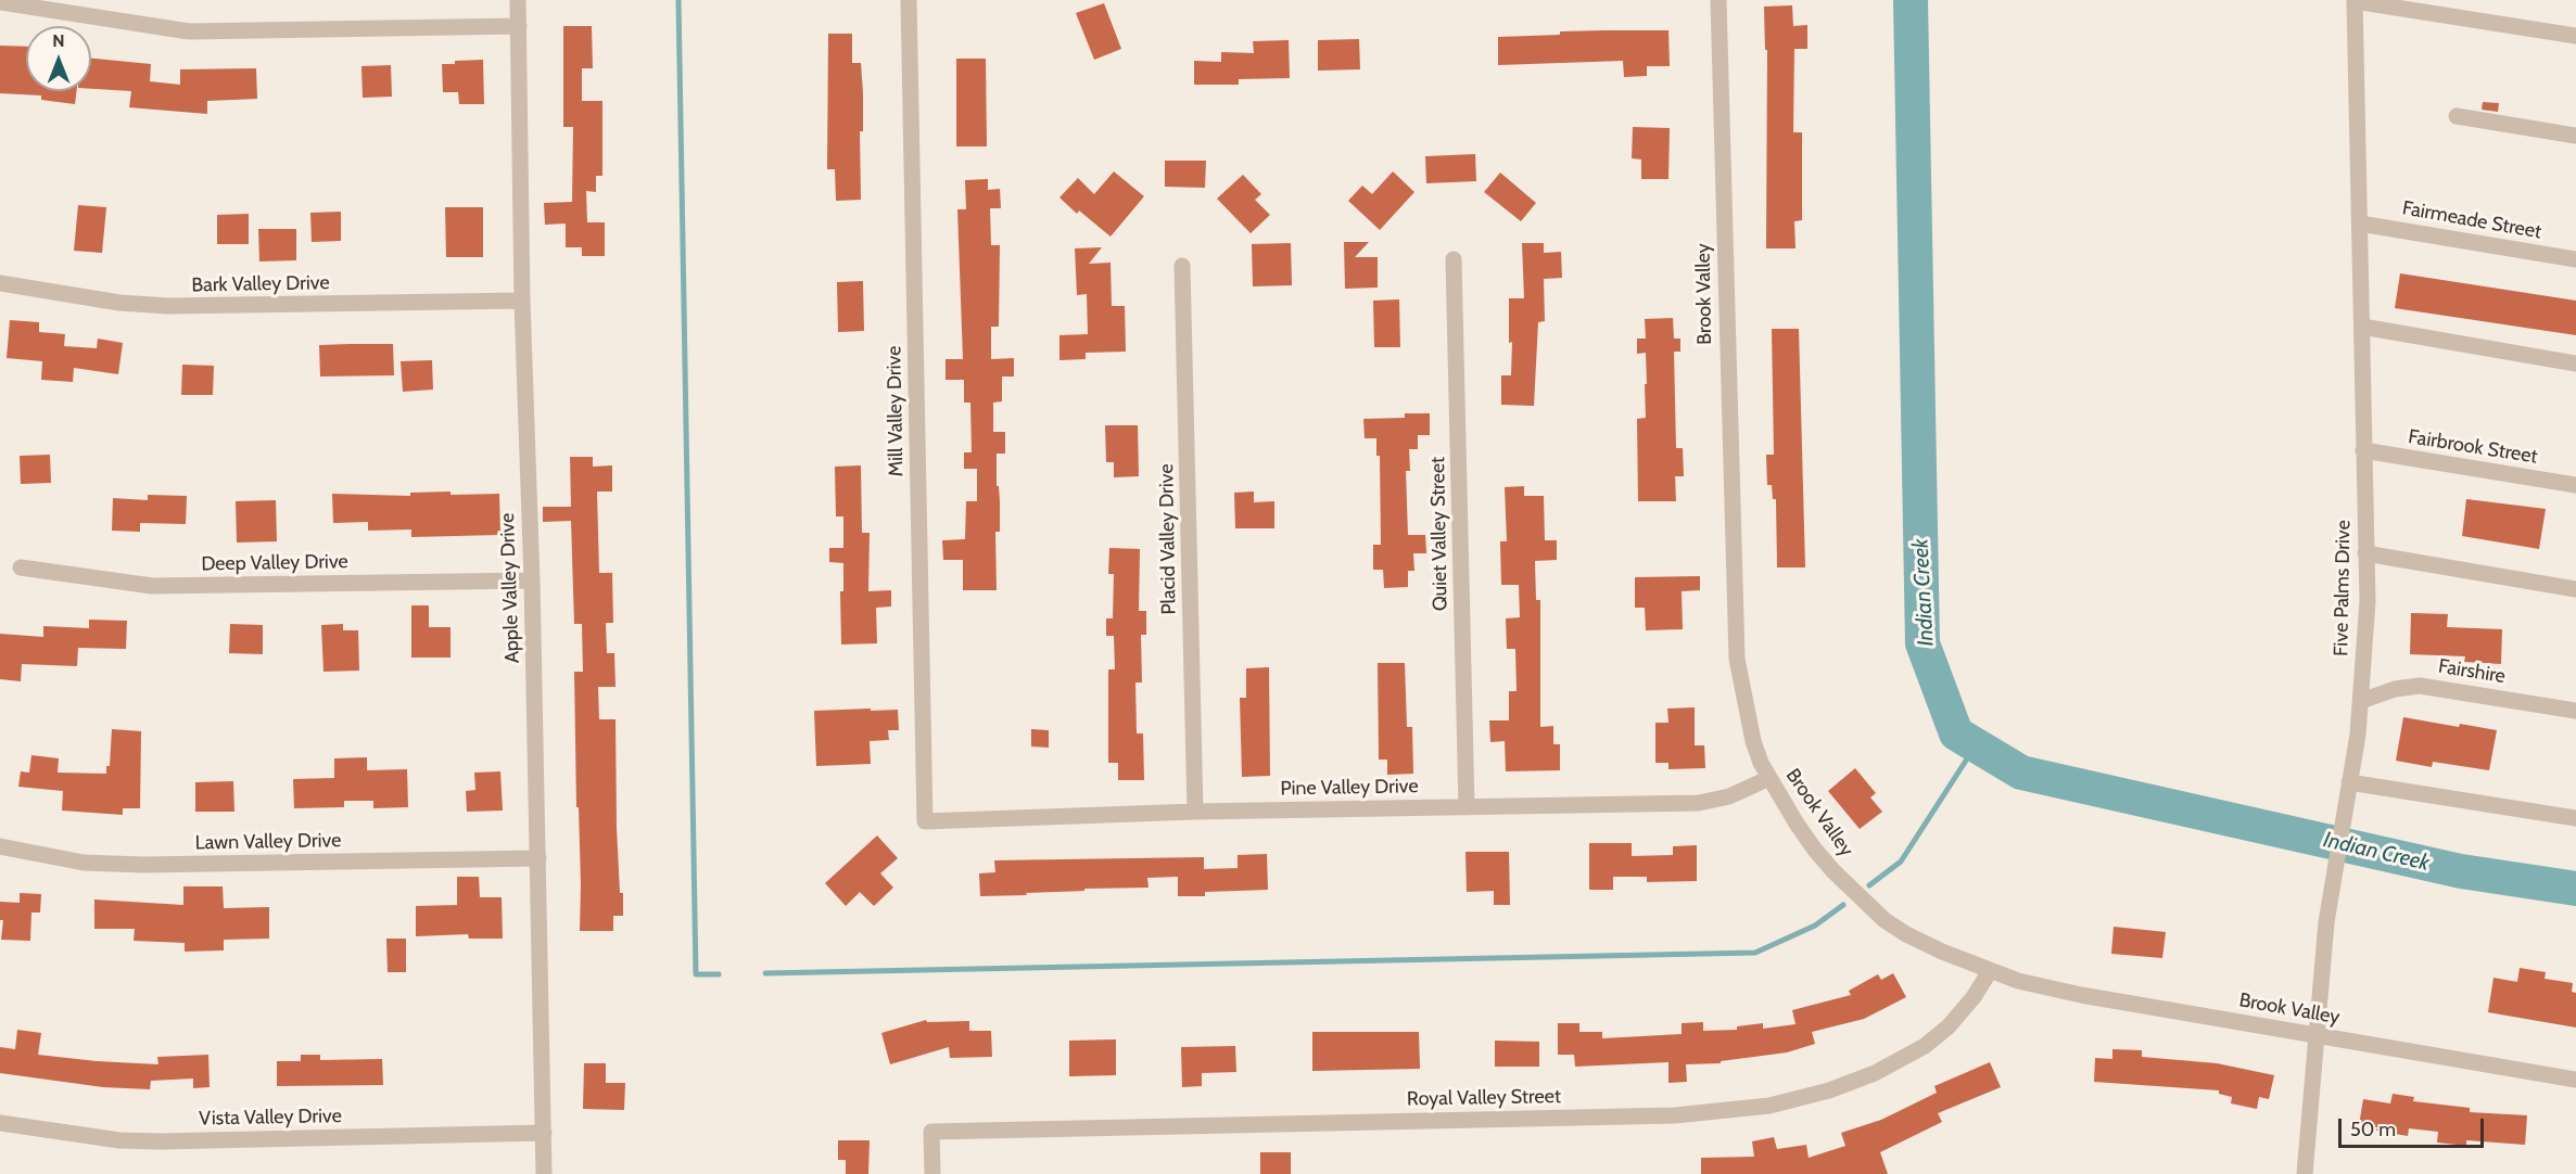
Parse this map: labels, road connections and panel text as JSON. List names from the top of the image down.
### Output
{
  "streets": {
    "street": [
      "Fairmeade Street",
      "Bark Valley Drive",
      "Brook Valley",
      "Mill Valley Drive",
      "Fairbrook Street",
      "Quiet Valley Street",
      "Placid Valley Drive",
      "Deep Valley Drive",
      "Apple Valley Drive",
      "Five Palms Drive",
      "Fairshire",
      "Pine Valley Drive",
      "Lawn Valley Drive",
      "Royal Valley Street",
      "Vista Valley Drive"
    ]
  },
  "crossings": [
    ["Fairmeade Street", "Five Palms Drive"],
    ["Bark Valley Drive", "Apple Valley Drive"],
    ["Brook Valley", "Five Palms Drive"],
    ["Brook Valley", "Pine Valley Drive"],
    ["Brook Valley", "Royal Valley Street"],
    ["Mill Valley Drive", "Pine Valley Drive"],
    ["Fairbrook Street", "Five Palms Drive"],
    ["Quiet Valley Street", "Pine Valley Drive"],
    ["Placid Valley Drive", "Pine Valley Drive"],
    ["Deep Valley Drive", "Apple Valley Drive"],
    ["Apple Valley Drive", "Lawn Valley Drive"],
    ["Apple Valley Drive", "Vista Valley Drive"],
    ["Five Palms Drive", "Fairshire"]
  ],
  "water": ["Indian Creek"],
  "scale_bar": "50 m",
  "north": "top"
}
